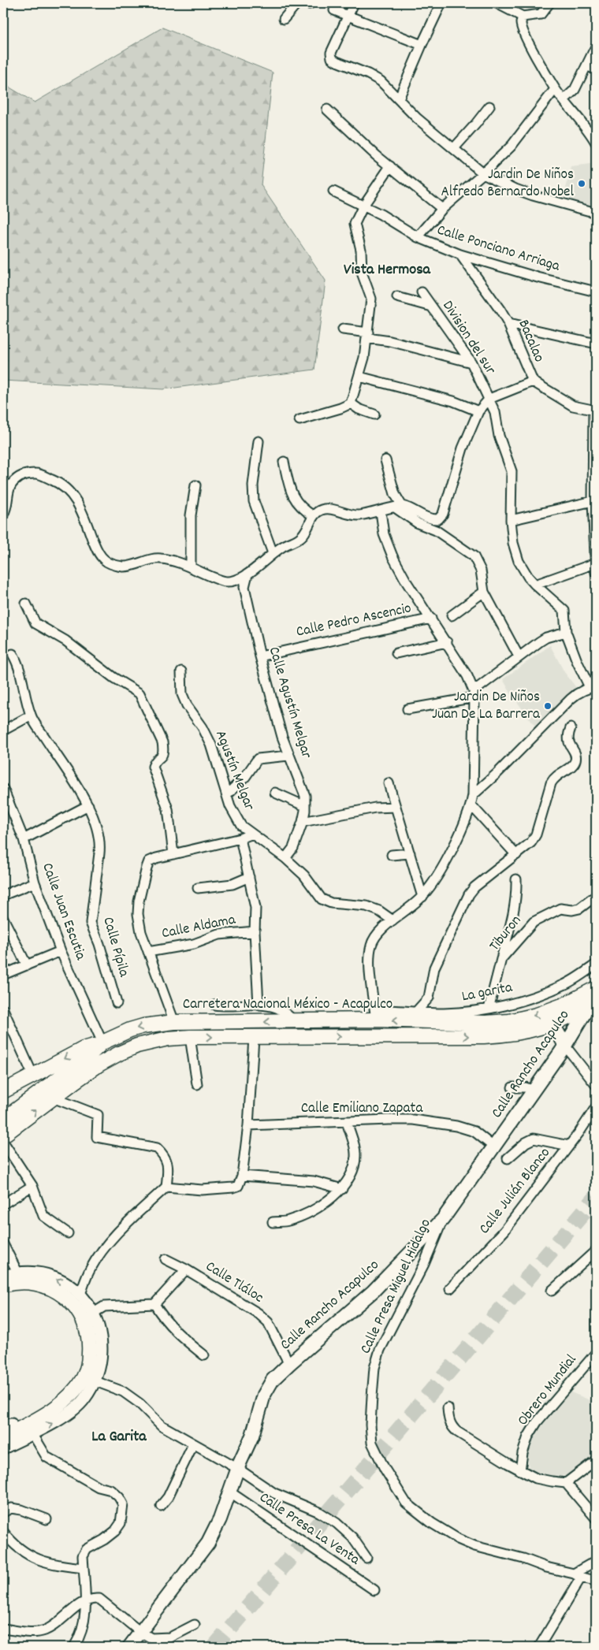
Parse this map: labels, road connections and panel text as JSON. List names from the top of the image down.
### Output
{
  "streets": {
    "main road": ["Carretera Nacional México - Acapulco", "Calle Rancho Acapulco"],
    "street": [
      "Calle Ponciano Arriaga",
      "Division del sur",
      "Bacalao",
      "Calle Pedro Ascencio",
      "Calle Agustín Melgar",
      "Agustín Melgar",
      "Calle Juan Escutia",
      "Calle Aldama",
      "Tiburon",
      "Calle Pípila",
      "La garita",
      "Calle Emiliano Zapata",
      "Calle Julián Blanco",
      "Calle Tláloc",
      "Calle Presa Miguel Hidalgo",
      "Obrero Mundial",
      "Calle Presa La Venta"
    ]
  },
  "crossings": [
    ["Calle Ponciano Arriaga", "Bacalao"],
    ["Calle Pedro Ascencio", "Calle Agustín Melgar"],
    ["Calle Juan Escutia", "Carretera Nacional México - Acapulco"],
    ["Tiburon", "La garita"],
    ["La garita", "Carretera Nacional México - Acapulco"],
    ["Calle Rancho Acapulco", "Calle Emiliano Zapata"],
    ["Calle Rancho Acapulco", "Calle Tláloc"],
    ["Calle Rancho Acapulco", "Calle Presa Miguel Hidalgo"],
    ["Calle Rancho Acapulco", "Calle Presa La Venta"]
  ],
  "districts": ["Vista Hermosa", "La Garita"],
  "places": ["Jardin De Niños Alfredo Bernardo Nobel", "Jardin De Niños Juan De La Barrera"]
}
